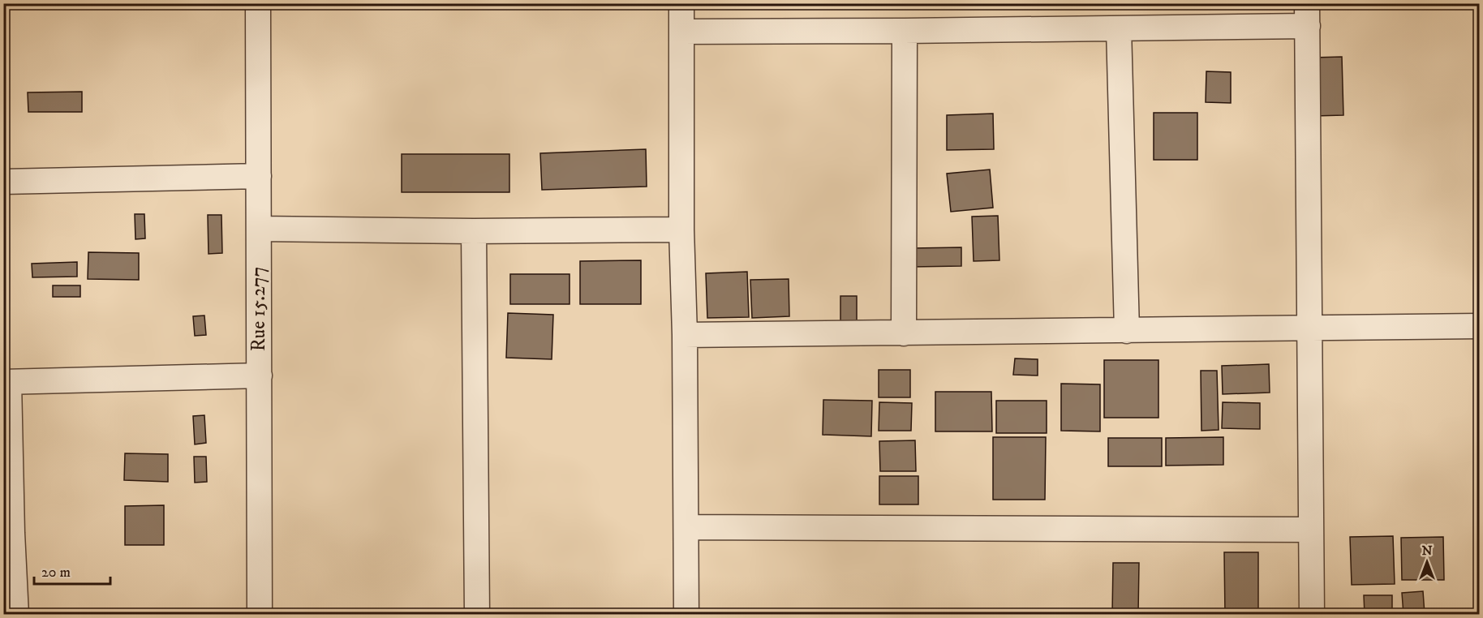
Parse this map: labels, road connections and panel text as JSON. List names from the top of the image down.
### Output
{
  "streets": {
    "street": ["Rue 15.277"]
  },
  "scale_bar": "20 m",
  "north": "top"
}
